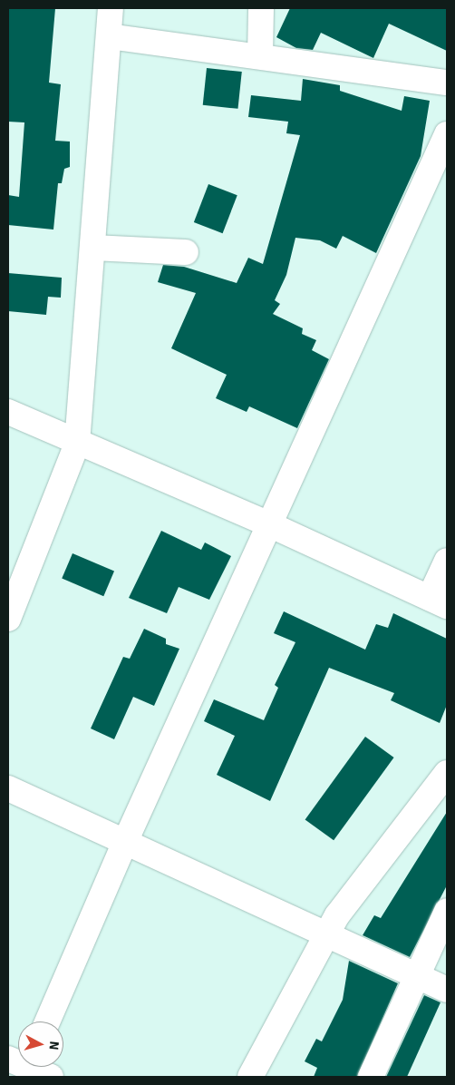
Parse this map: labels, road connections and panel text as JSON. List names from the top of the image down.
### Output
{
  "north": "right"
}
